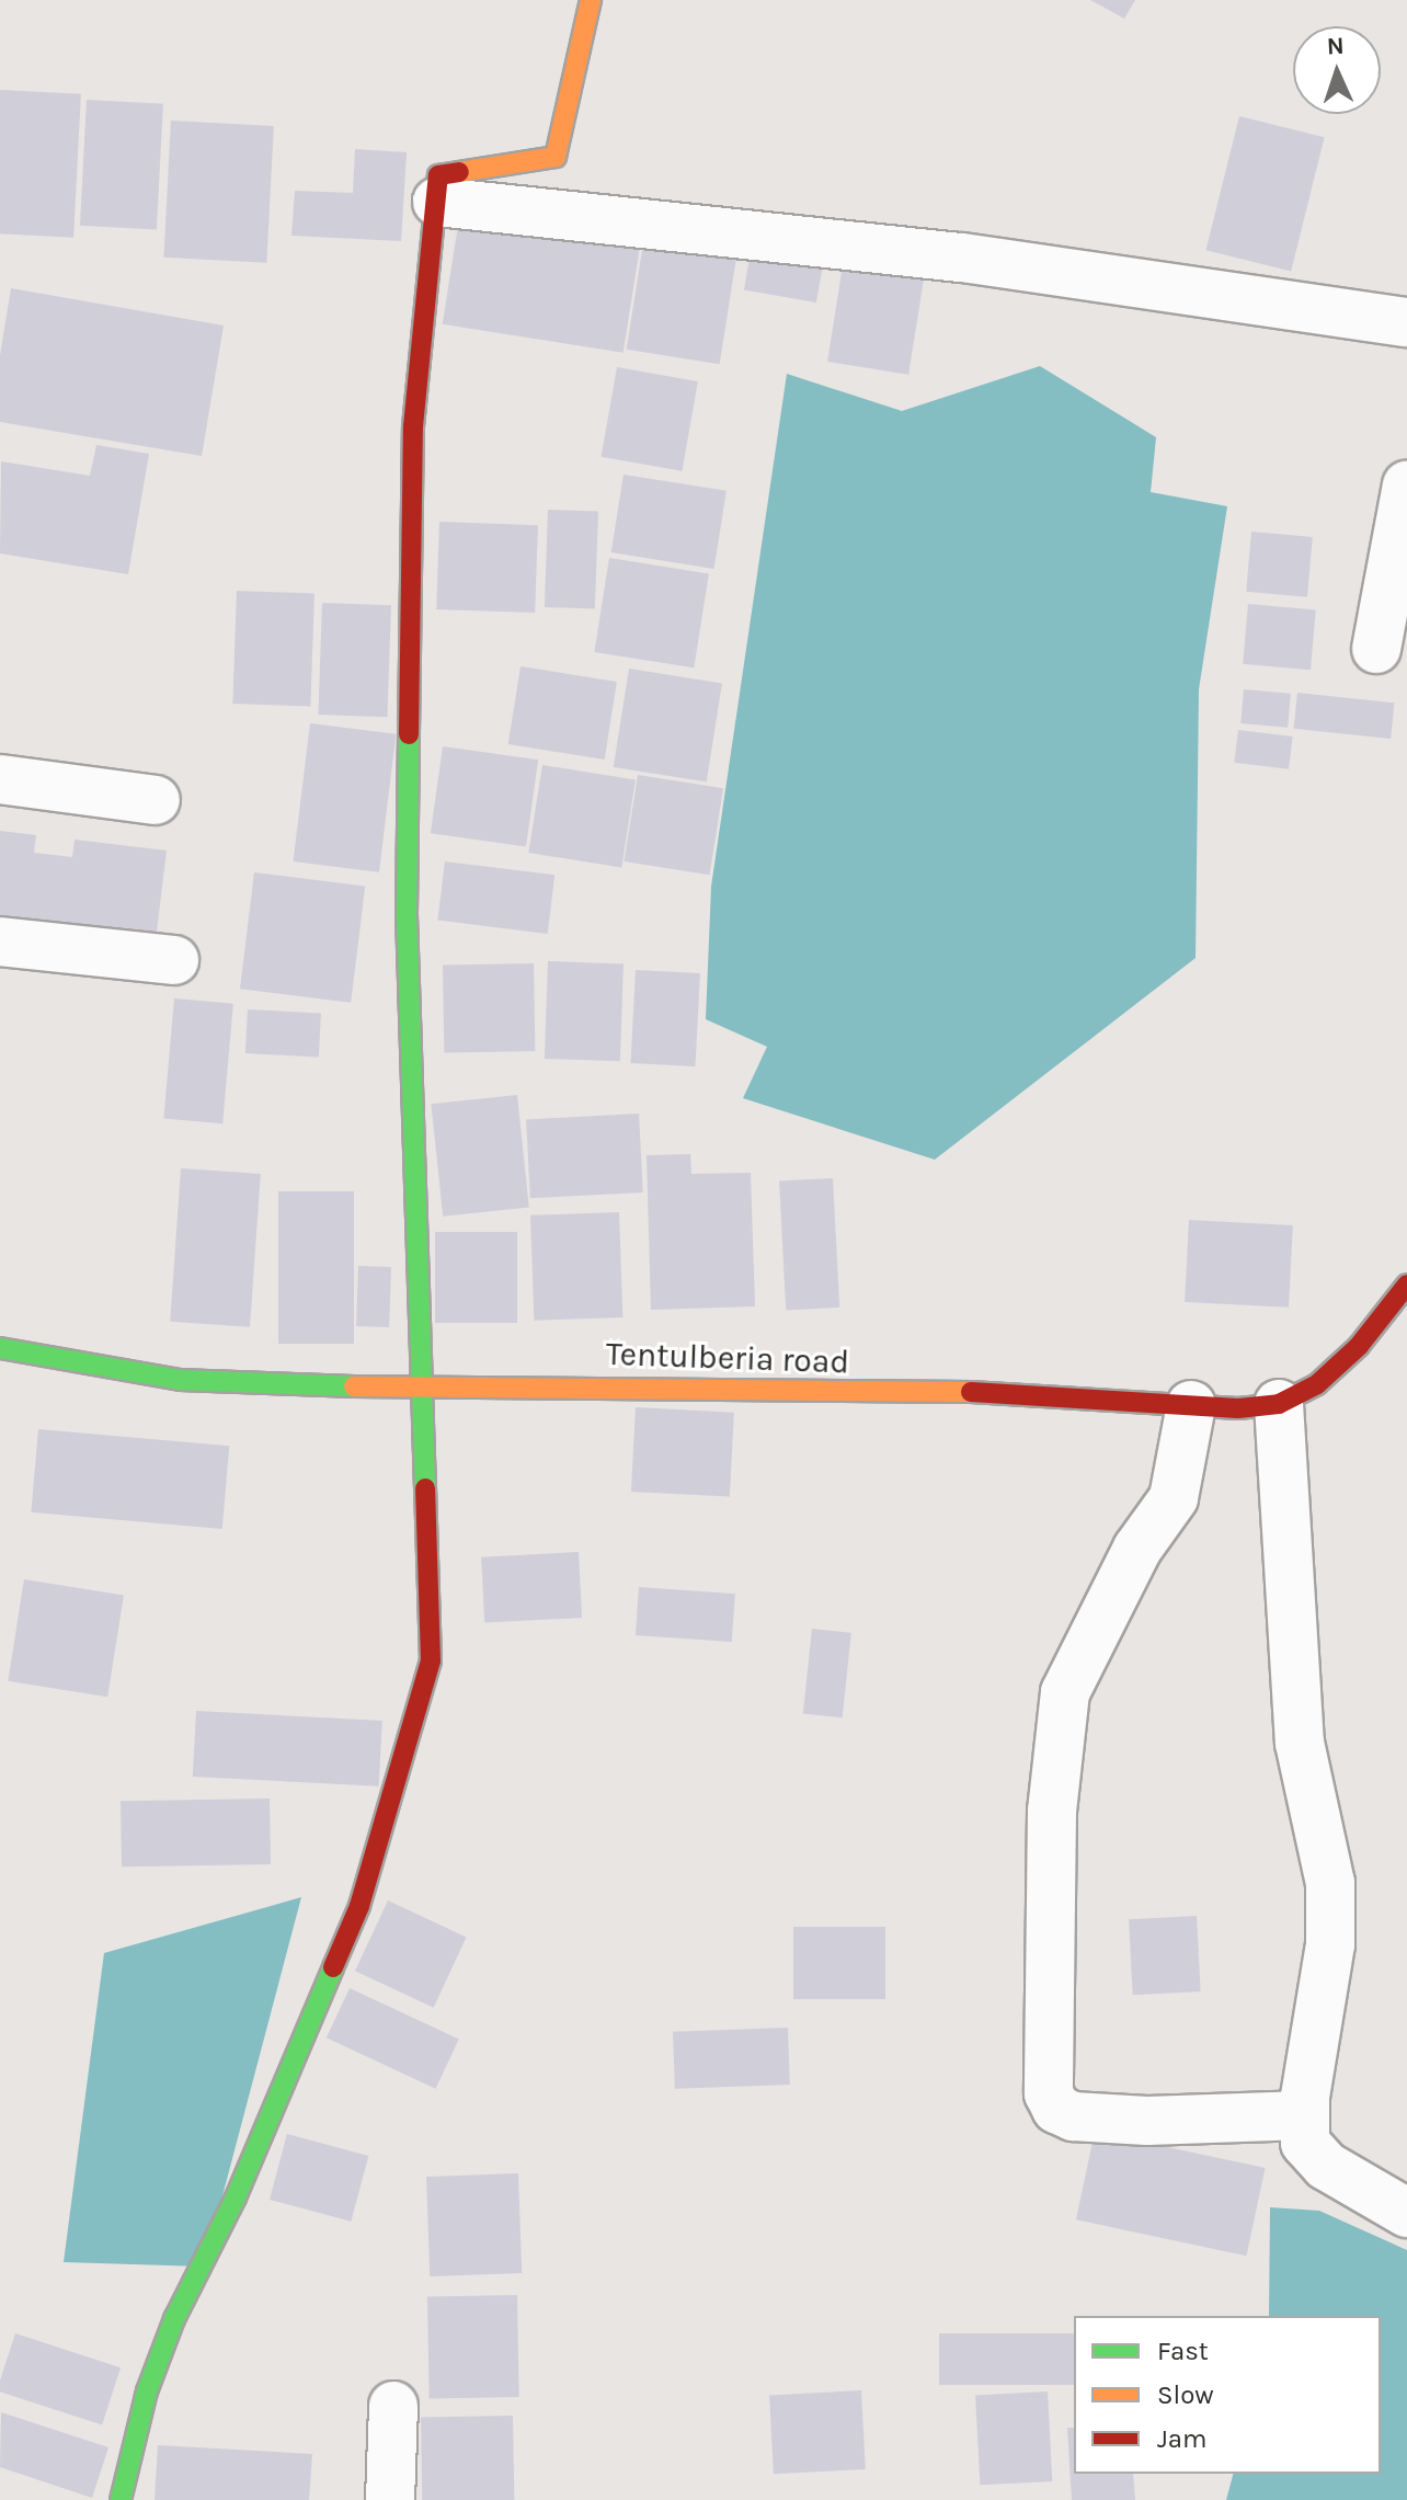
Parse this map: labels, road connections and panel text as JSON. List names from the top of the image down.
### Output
{
  "streets": {
    "street": ["Tentulberia road"]
  },
  "legend": ["Fast", "Slow", "Jam"],
  "north": "top"
}
